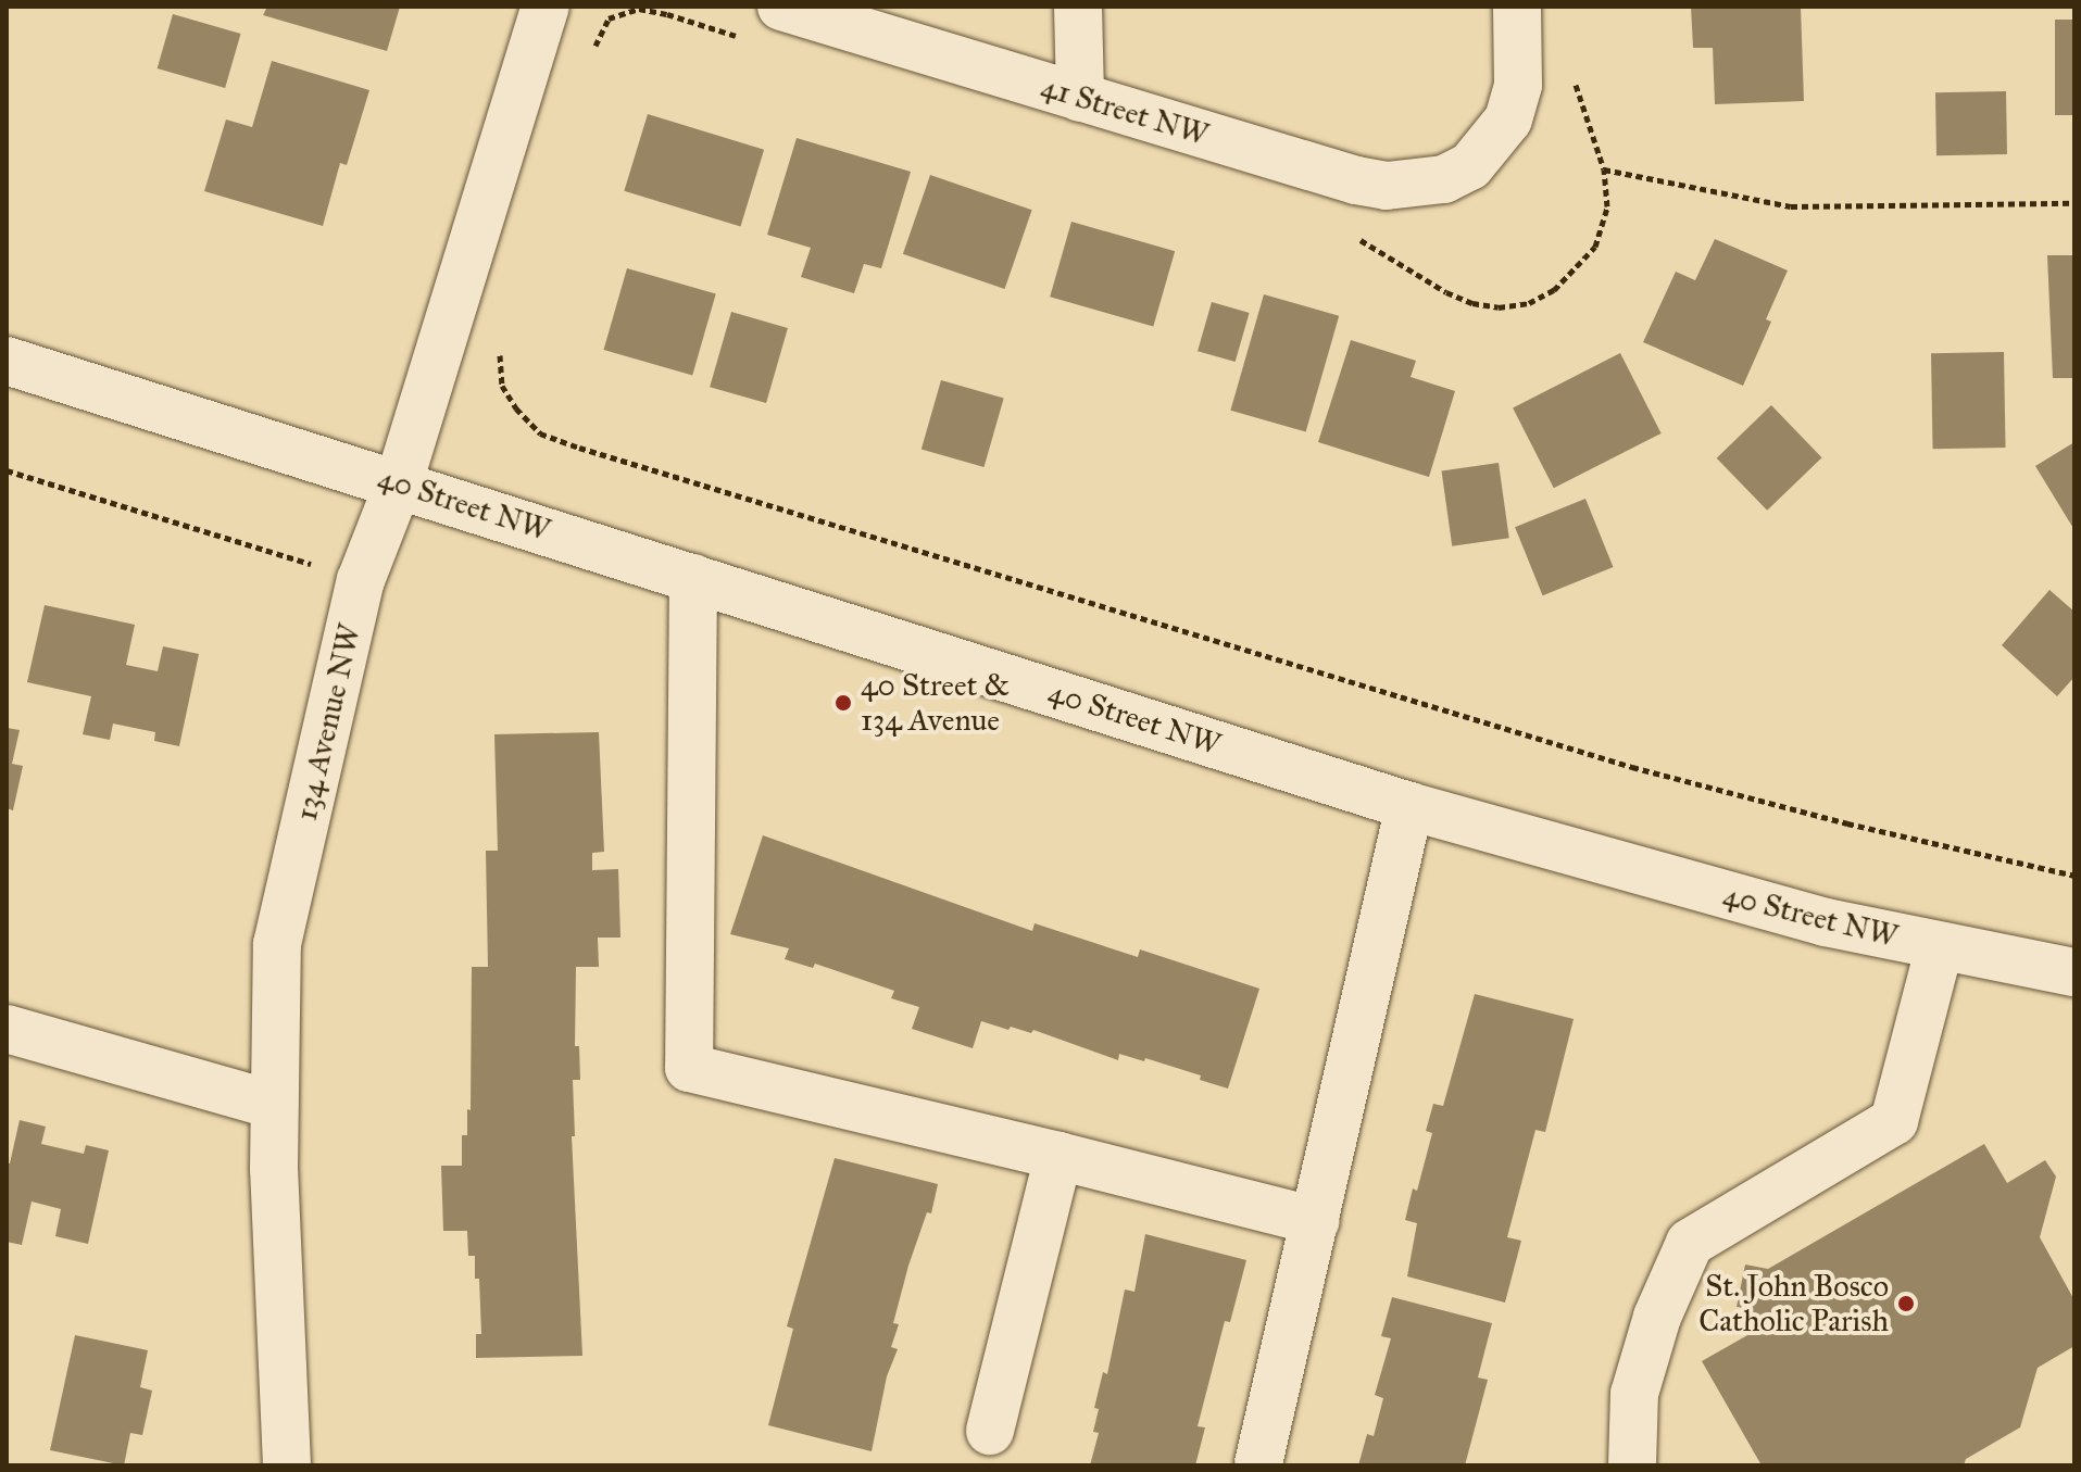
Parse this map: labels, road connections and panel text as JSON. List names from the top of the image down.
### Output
{
  "streets": {
    "street": ["41 Street NW", "40 Street NW", "134 Avenue NW"]
  },
  "crossings": [
    ["40 Street NW", "134 Avenue NW"]
  ],
  "places": ["40 Street & 134 Avenue", "St. John Bosco Catholic Parish"]
}
